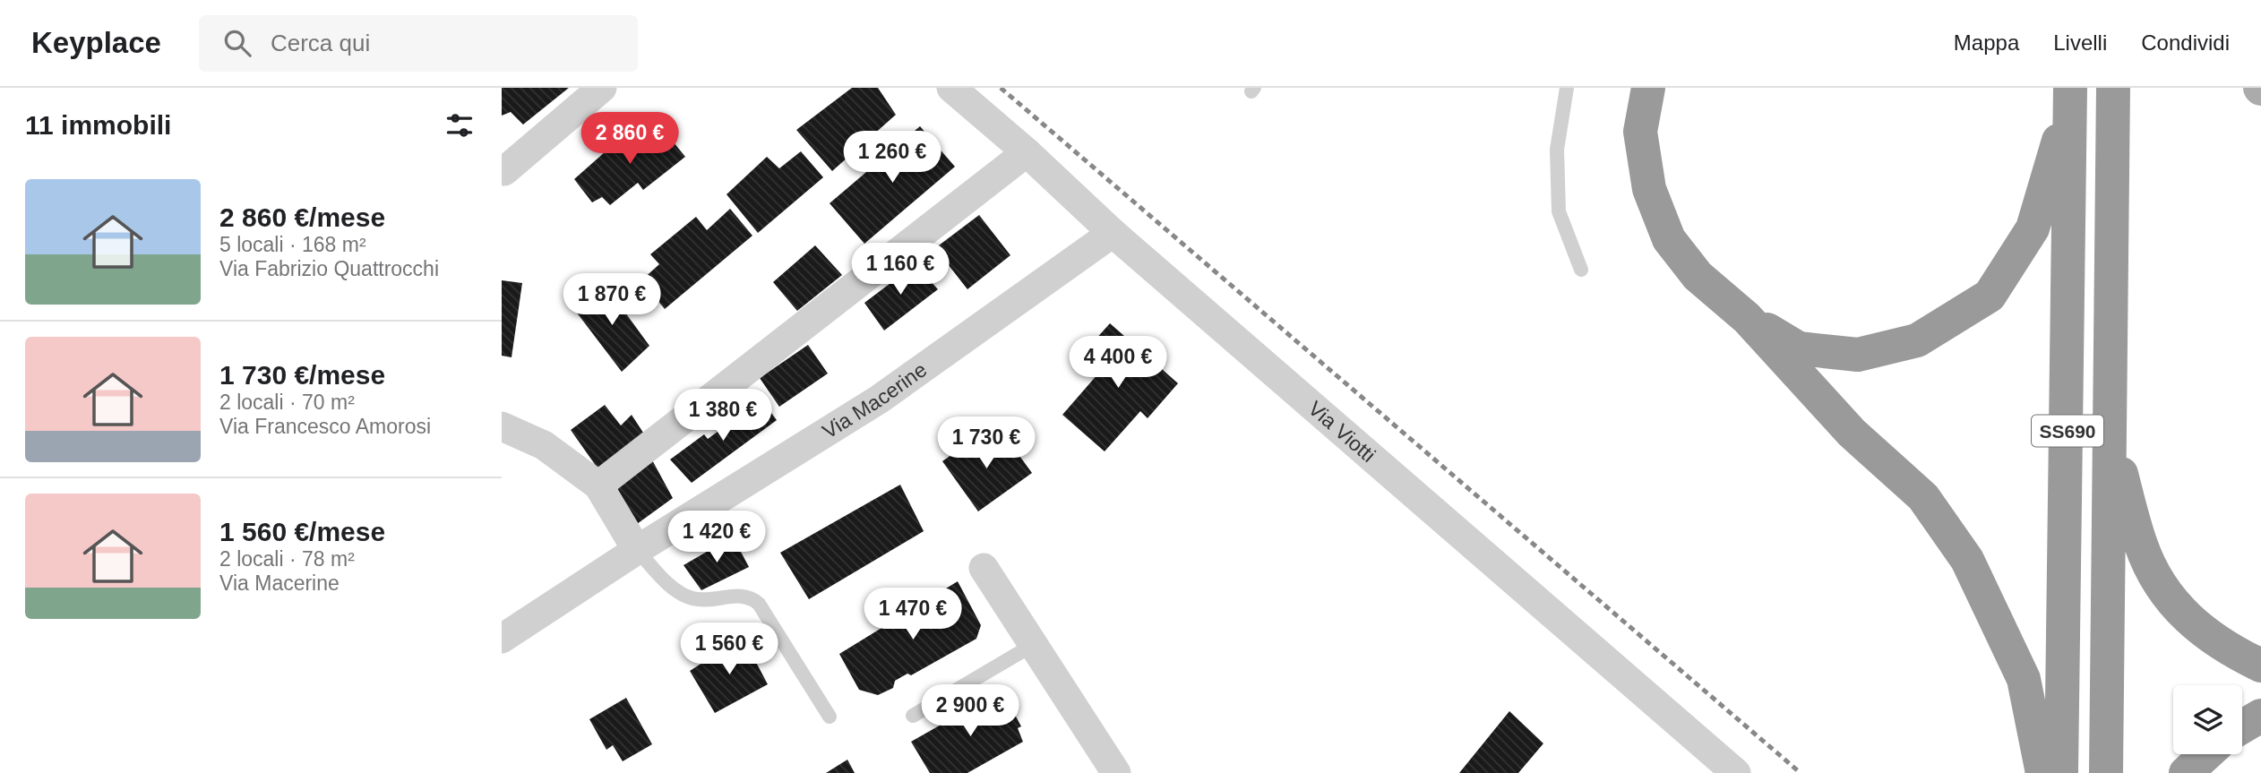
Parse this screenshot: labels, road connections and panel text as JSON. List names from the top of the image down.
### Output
{
  "streets": {
    "highway": ["SS690"],
    "street": ["Via Macerine", "Via Viotti"]
  },
  "crossings": [
    ["Via Macerine", "Via Viotti"]
  ],
  "page": {
    "header": "Keyplace",
    "search": "Cerca qui",
    "nav": ["Mappa", "Livelli", "Condividi"],
    "heading": "11 immobili",
    "price": [
      "2 860 €",
      "1 260 €",
      "1 160 €",
      "1 870 €",
      "4 400 €",
      "1 380 €",
      "1 730 €",
      "1 420 €",
      "1 470 €",
      "1 560 €",
      "2 900 €"
    ],
    "list": [
      {
        "name": "2 860 €/mese",
        "note": "5 locali · 168 m² · Via Fabrizio Quattrocchi"
      },
      {
        "name": "1 730 €/mese",
        "note": "2 locali · 70 m² · Via Francesco Amorosi"
      },
      {
        "name": "1 560 €/mese",
        "note": "2 locali · 78 m² · Via Macerine"
      }
    ]
  }
}
